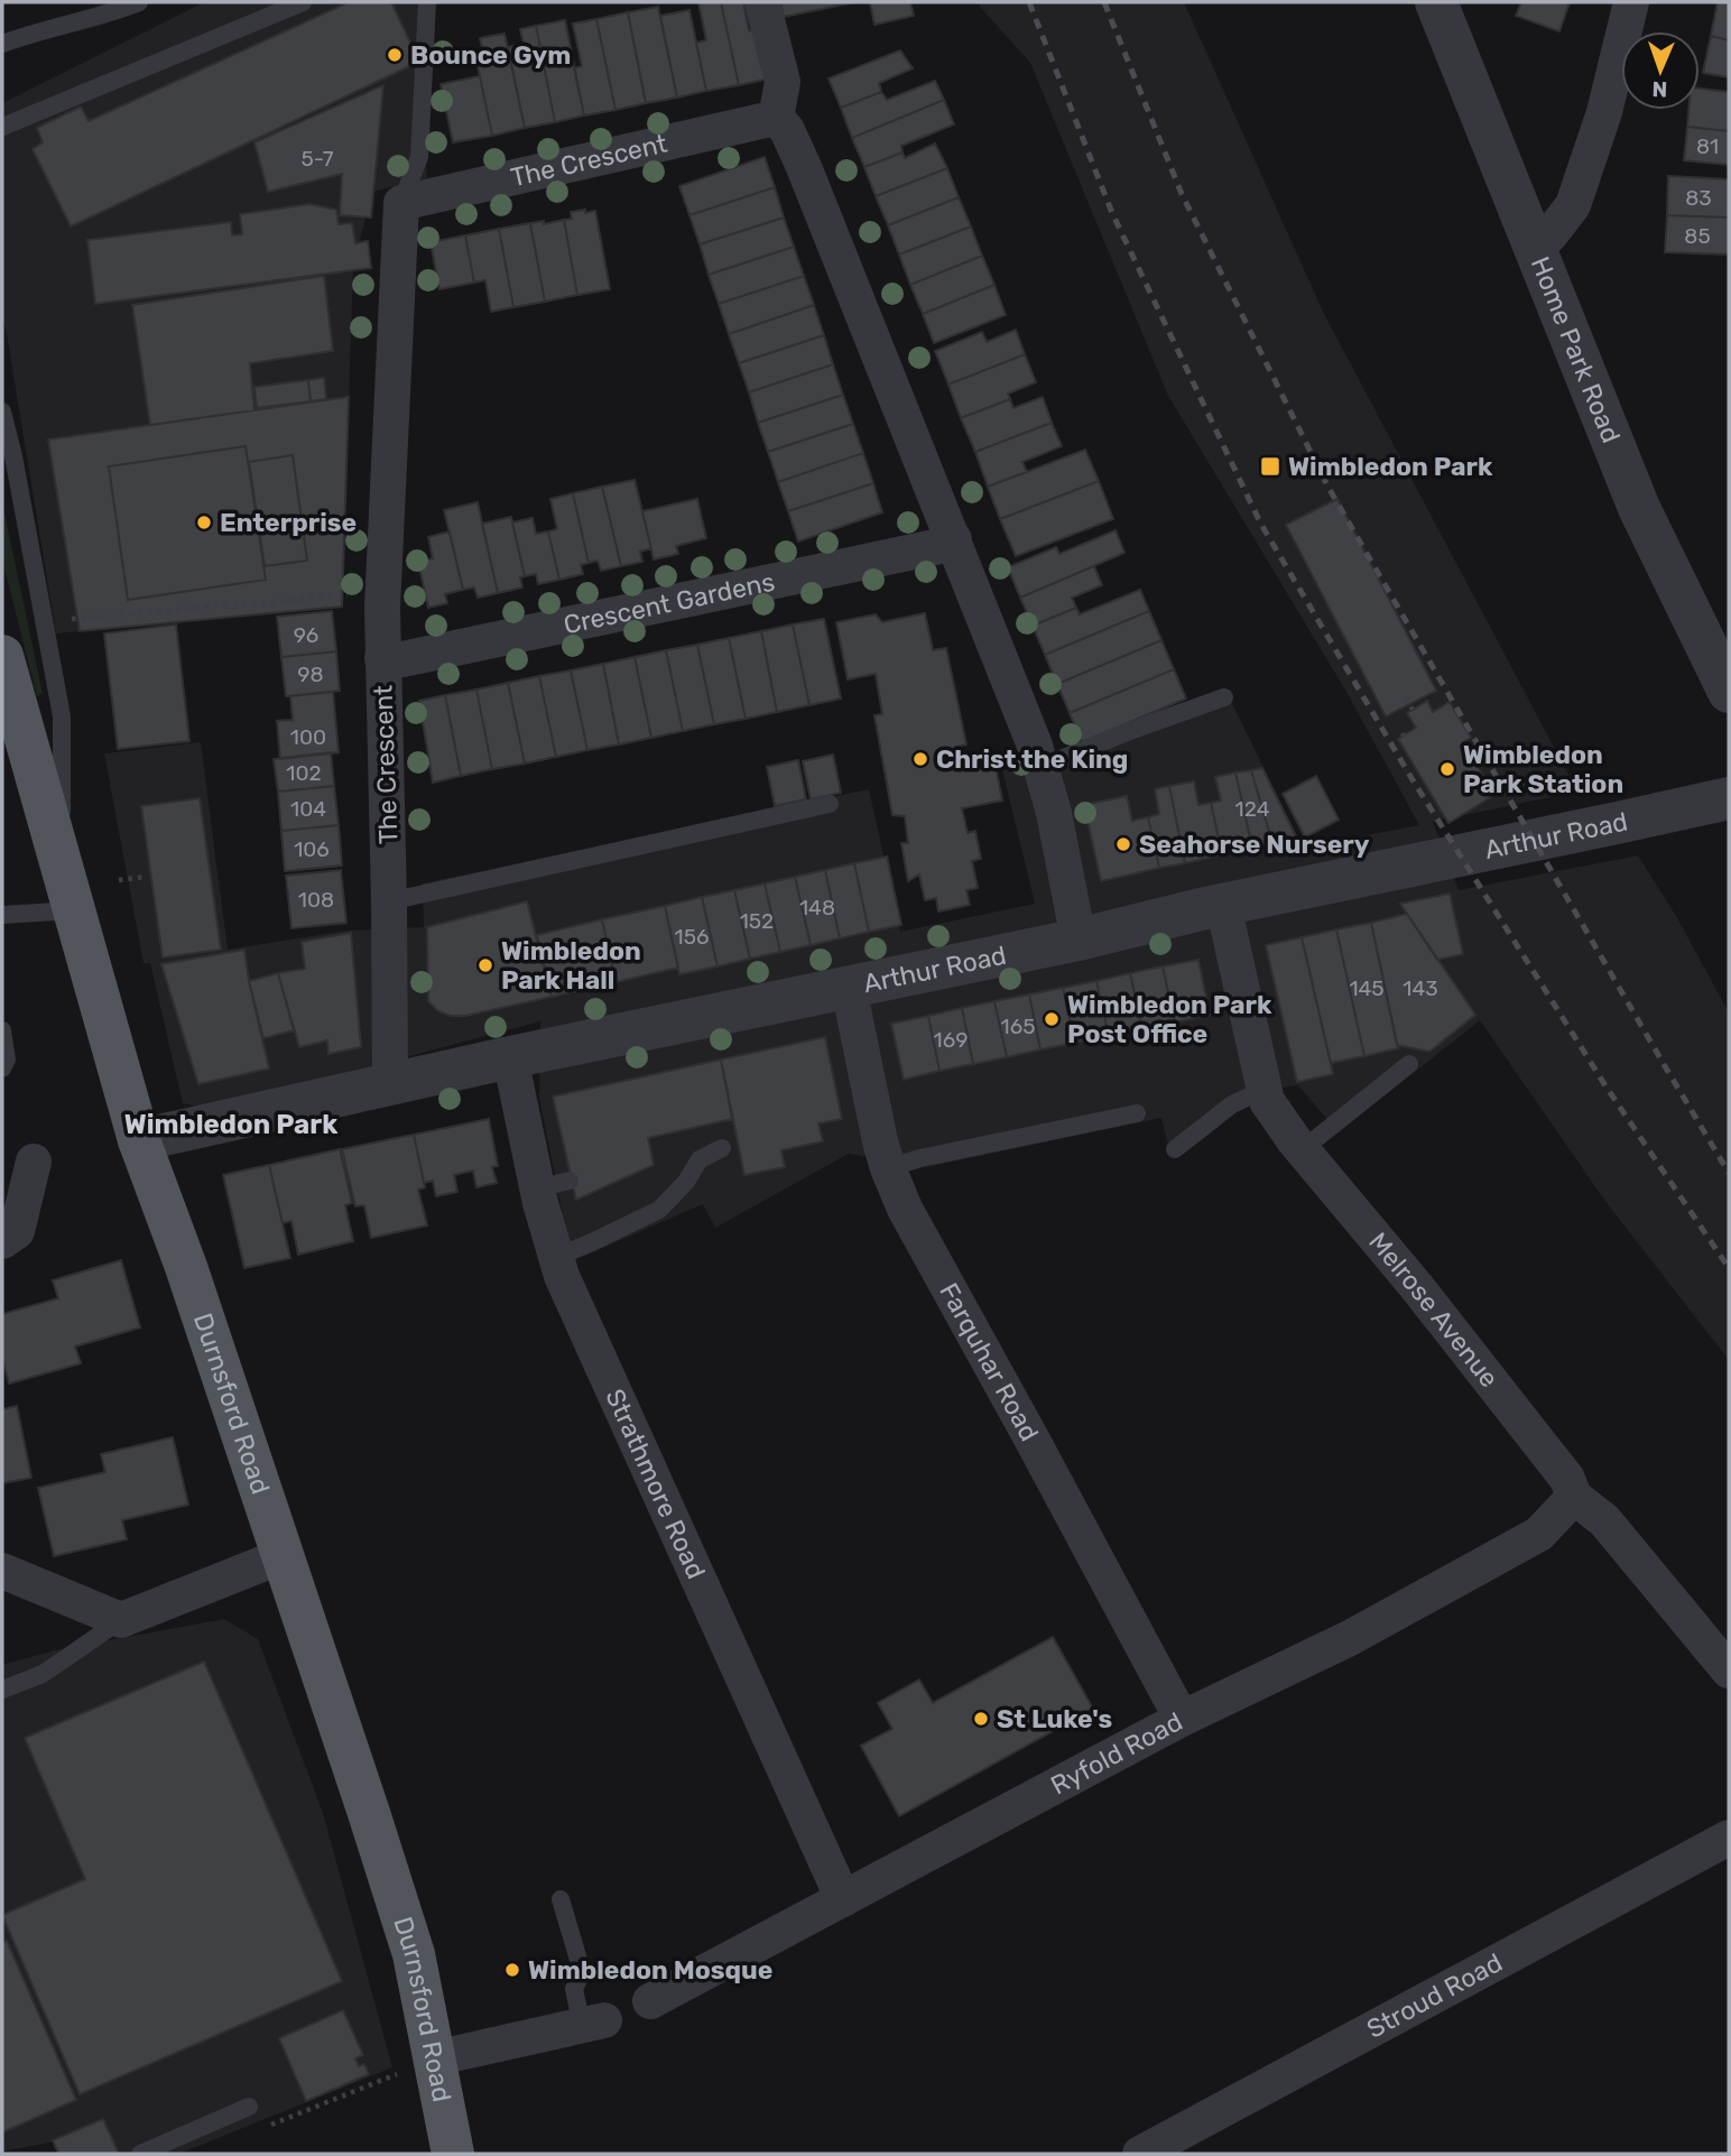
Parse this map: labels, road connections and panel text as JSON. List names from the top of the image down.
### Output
{
  "streets": {
    "main road": ["Durnsford Road"],
    "street": [
      "The Crescent",
      "Home Park Road",
      "Crescent Gardens",
      "Arthur Road",
      "Melrose Avenue",
      "Farquhar Road",
      "Strathmore Road",
      "Ryfold Road",
      "Stroud Road"
    ]
  },
  "crossings": [
    ["The Crescent", "Crescent Gardens"],
    ["The Crescent", "Arthur Road"],
    ["Arthur Road", "Melrose Avenue"],
    ["Arthur Road", "Farquhar Road"],
    ["Arthur Road", "Durnsford Road"],
    ["Arthur Road", "Strathmore Road"],
    ["Melrose Avenue", "Ryfold Road"],
    ["Farquhar Road", "Ryfold Road"],
    ["Strathmore Road", "Ryfold Road"]
  ],
  "districts": ["Wimbledon Park"],
  "places": {
    "other": [
      "Bounce Gym",
      "Enterprise",
      "Christ the King",
      "Wimbledon Park Station",
      "Seahorse Nursery",
      "Wimbledon Park Hall",
      "Wimbledon Park Post Office",
      "St Luke's",
      "Wimbledon Mosque"
    ],
    "transit": ["Wimbledon Park"]
  },
  "house_numbers": [
    "81",
    "5-7",
    "83",
    "85",
    "96",
    "98",
    "100",
    "102",
    "104",
    "124",
    "106",
    "108",
    "148",
    "152",
    "156",
    "145",
    "143",
    "165",
    "169"
  ],
  "north": "bottom"
}
